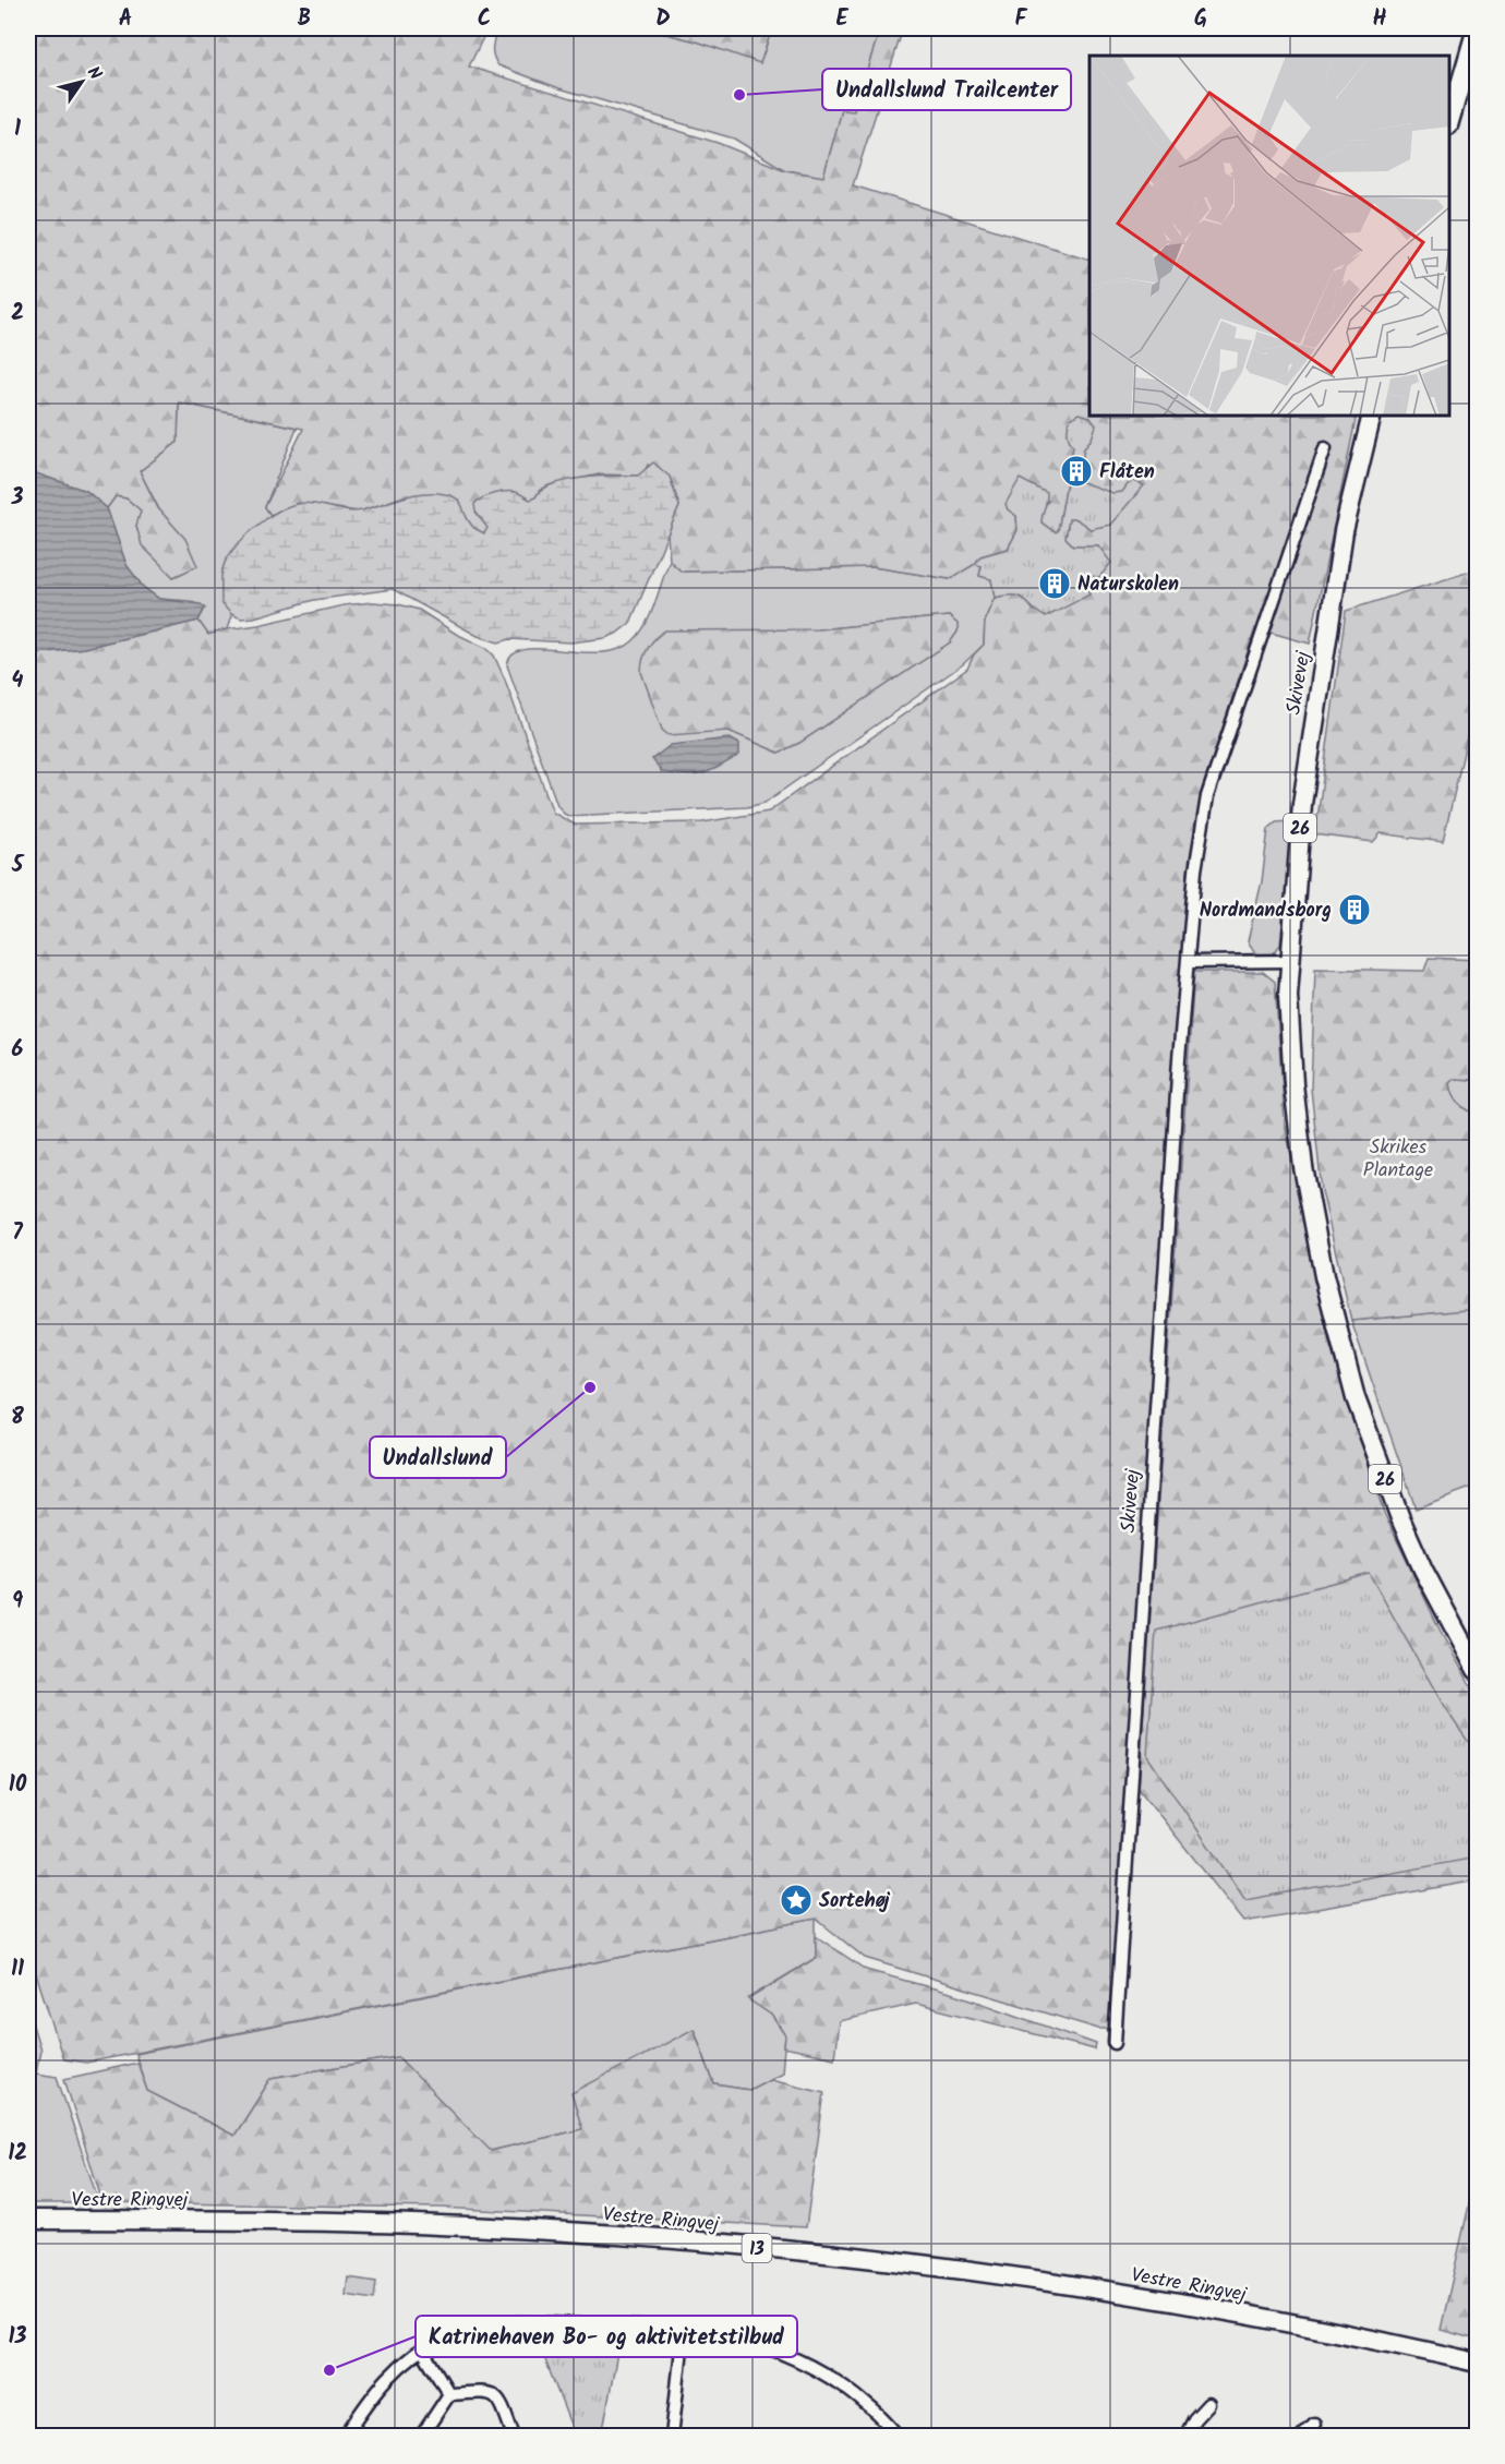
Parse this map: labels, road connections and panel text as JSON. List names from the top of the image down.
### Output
{
  "streets": {
    "main road": [
      "Skivevej",
      "26",
      "Vestre Ringvej",
      "13"
    ]
  },
  "parks": ["Skrikes Plantage"],
  "places": {
    "other": ["Undallslund Trailcenter", "Undallslund", "Katrinehaven Bo- og aktivitetstilbud"],
    "building": ["Flåten", "Naturskolen", "Nordmandsborg"],
    "place": ["Sortehøj"]
  },
  "north": "top right",
  "grid": {
    "columns": [
      "A",
      "B",
      "C",
      "D",
      "E",
      "F",
      "G",
      "H"
    ],
    "rows": [
      "1",
      "2",
      "3",
      "4",
      "5",
      "6",
      "7",
      "8",
      "9",
      "10",
      "11",
      "12",
      "13"
    ]
  }
}
